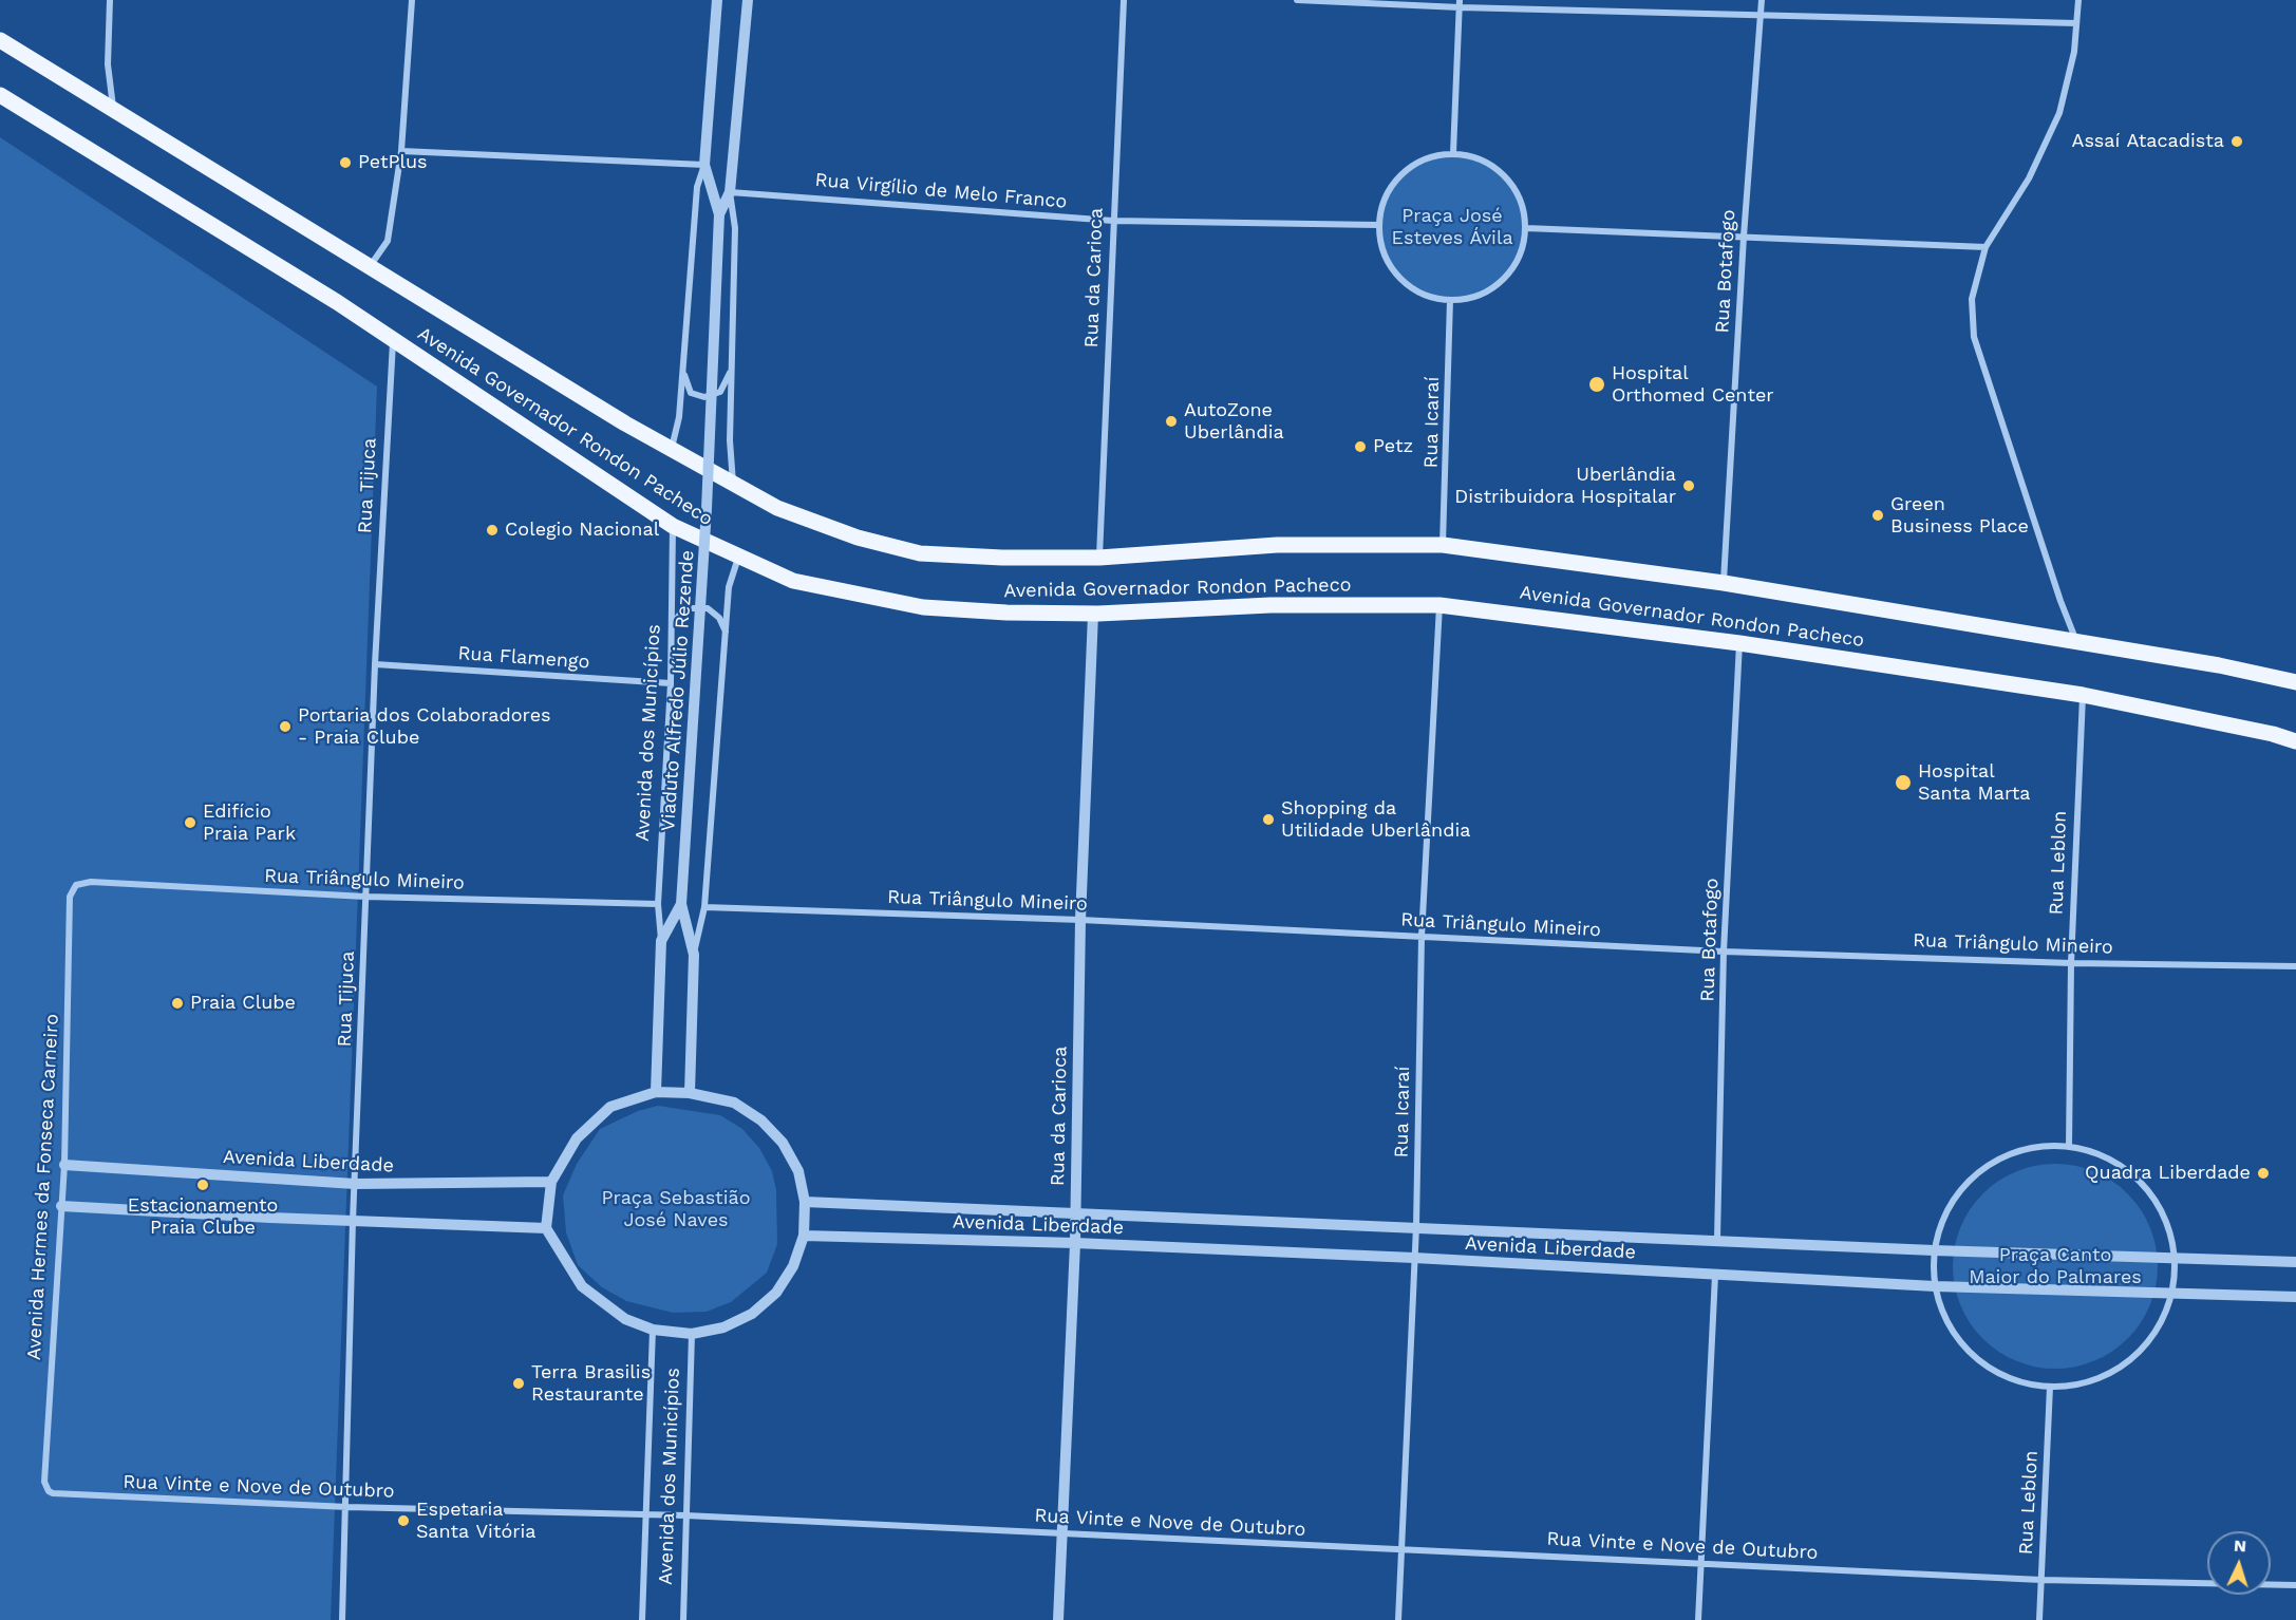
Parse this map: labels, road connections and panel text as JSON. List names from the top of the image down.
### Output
{
  "streets": {
    "main road": ["Avenida Governador Rondon Pacheco"],
    "street": [
      "Rua Virgílio de Melo Franco",
      "Rua Botafogo",
      "Rua da Carioca",
      "Rua Icaraí",
      "Rua Tijuca",
      "Rua Flamengo",
      "Viaduto Alfredo Júlio Rezende",
      "Avenida dos Municípios",
      "Rua Leblon",
      "Rua Triângulo Mineiro",
      "Avenida Liberdade",
      "Avenida Hermes da Fonseca Carneiro",
      "Rua Vinte e Nove de Outubro"
    ]
  },
  "crossings": [
    ["Rua Virgílio de Melo Franco", "Rua da Carioca"],
    ["Rua Virgílio de Melo Franco", "Rua Icaraí"],
    ["Rua Botafogo", "Avenida Governador Rondon Pacheco"],
    ["Rua Botafogo", "Rua Triângulo Mineiro"],
    ["Rua Botafogo", "Avenida Liberdade"],
    ["Rua da Carioca", "Avenida Governador Rondon Pacheco"],
    ["Rua da Carioca", "Rua Triângulo Mineiro"],
    ["Rua da Carioca", "Avenida Liberdade"],
    ["Rua da Carioca", "Rua Vinte e Nove de Outubro"],
    ["Rua Icaraí", "Avenida Governador Rondon Pacheco"],
    ["Rua Icaraí", "Rua Triângulo Mineiro"],
    ["Rua Icaraí", "Avenida Liberdade"],
    ["Rua Icaraí", "Rua Vinte e Nove de Outubro"],
    ["Avenida Governador Rondon Pacheco", "Rua Tijuca"],
    ["Avenida Governador Rondon Pacheco", "Avenida dos Municípios"],
    ["Avenida Governador Rondon Pacheco", "Rua Leblon"],
    ["Rua Tijuca", "Rua Flamengo"],
    ["Rua Tijuca", "Rua Triângulo Mineiro"],
    ["Rua Tijuca", "Avenida Liberdade"],
    ["Rua Tijuca", "Rua Vinte e Nove de Outubro"],
    ["Rua Flamengo", "Avenida dos Municípios"],
    ["Viaduto Alfredo Júlio Rezende", "Avenida dos Municípios"],
    ["Avenida dos Municípios", "Rua Triângulo Mineiro"],
    ["Avenida dos Municípios", "Rua Vinte e Nove de Outubro"],
    ["Rua Leblon", "Rua Triângulo Mineiro"],
    ["Rua Leblon", "Rua Vinte e Nove de Outubro"],
    ["Rua Triângulo Mineiro", "Avenida Hermes da Fonseca Carneiro"],
    ["Avenida Liberdade", "Avenida Hermes da Fonseca Carneiro"],
    ["Avenida Hermes da Fonseca Carneiro", "Rua Vinte e Nove de Outubro"]
  ],
  "parks": ["Praça José Esteves Ávila", "Praça Sebastião José Naves", "Praça Canto Maior do Palmares"],
  "places": [
    "Assaí Atacadista",
    "PetPlus",
    "Hospital Orthomed Center",
    "AutoZone Uberlândia",
    "Petz",
    "Uberlândia Distribuidora Hospitalar",
    "Green Business Place",
    "Colegio Nacional",
    "Portaria dos Colaboradores - Praia Clube",
    "Hospital Santa Marta",
    "Shopping da Utilidade Uberlândia",
    "Edifício Praia Park",
    "Praia Clube",
    "Quadra Liberdade",
    "Estacionamento Praia Clube",
    "Terra Brasilis Restaurante",
    "Espetaria Santa Vitória"
  ],
  "north": "top"
}
